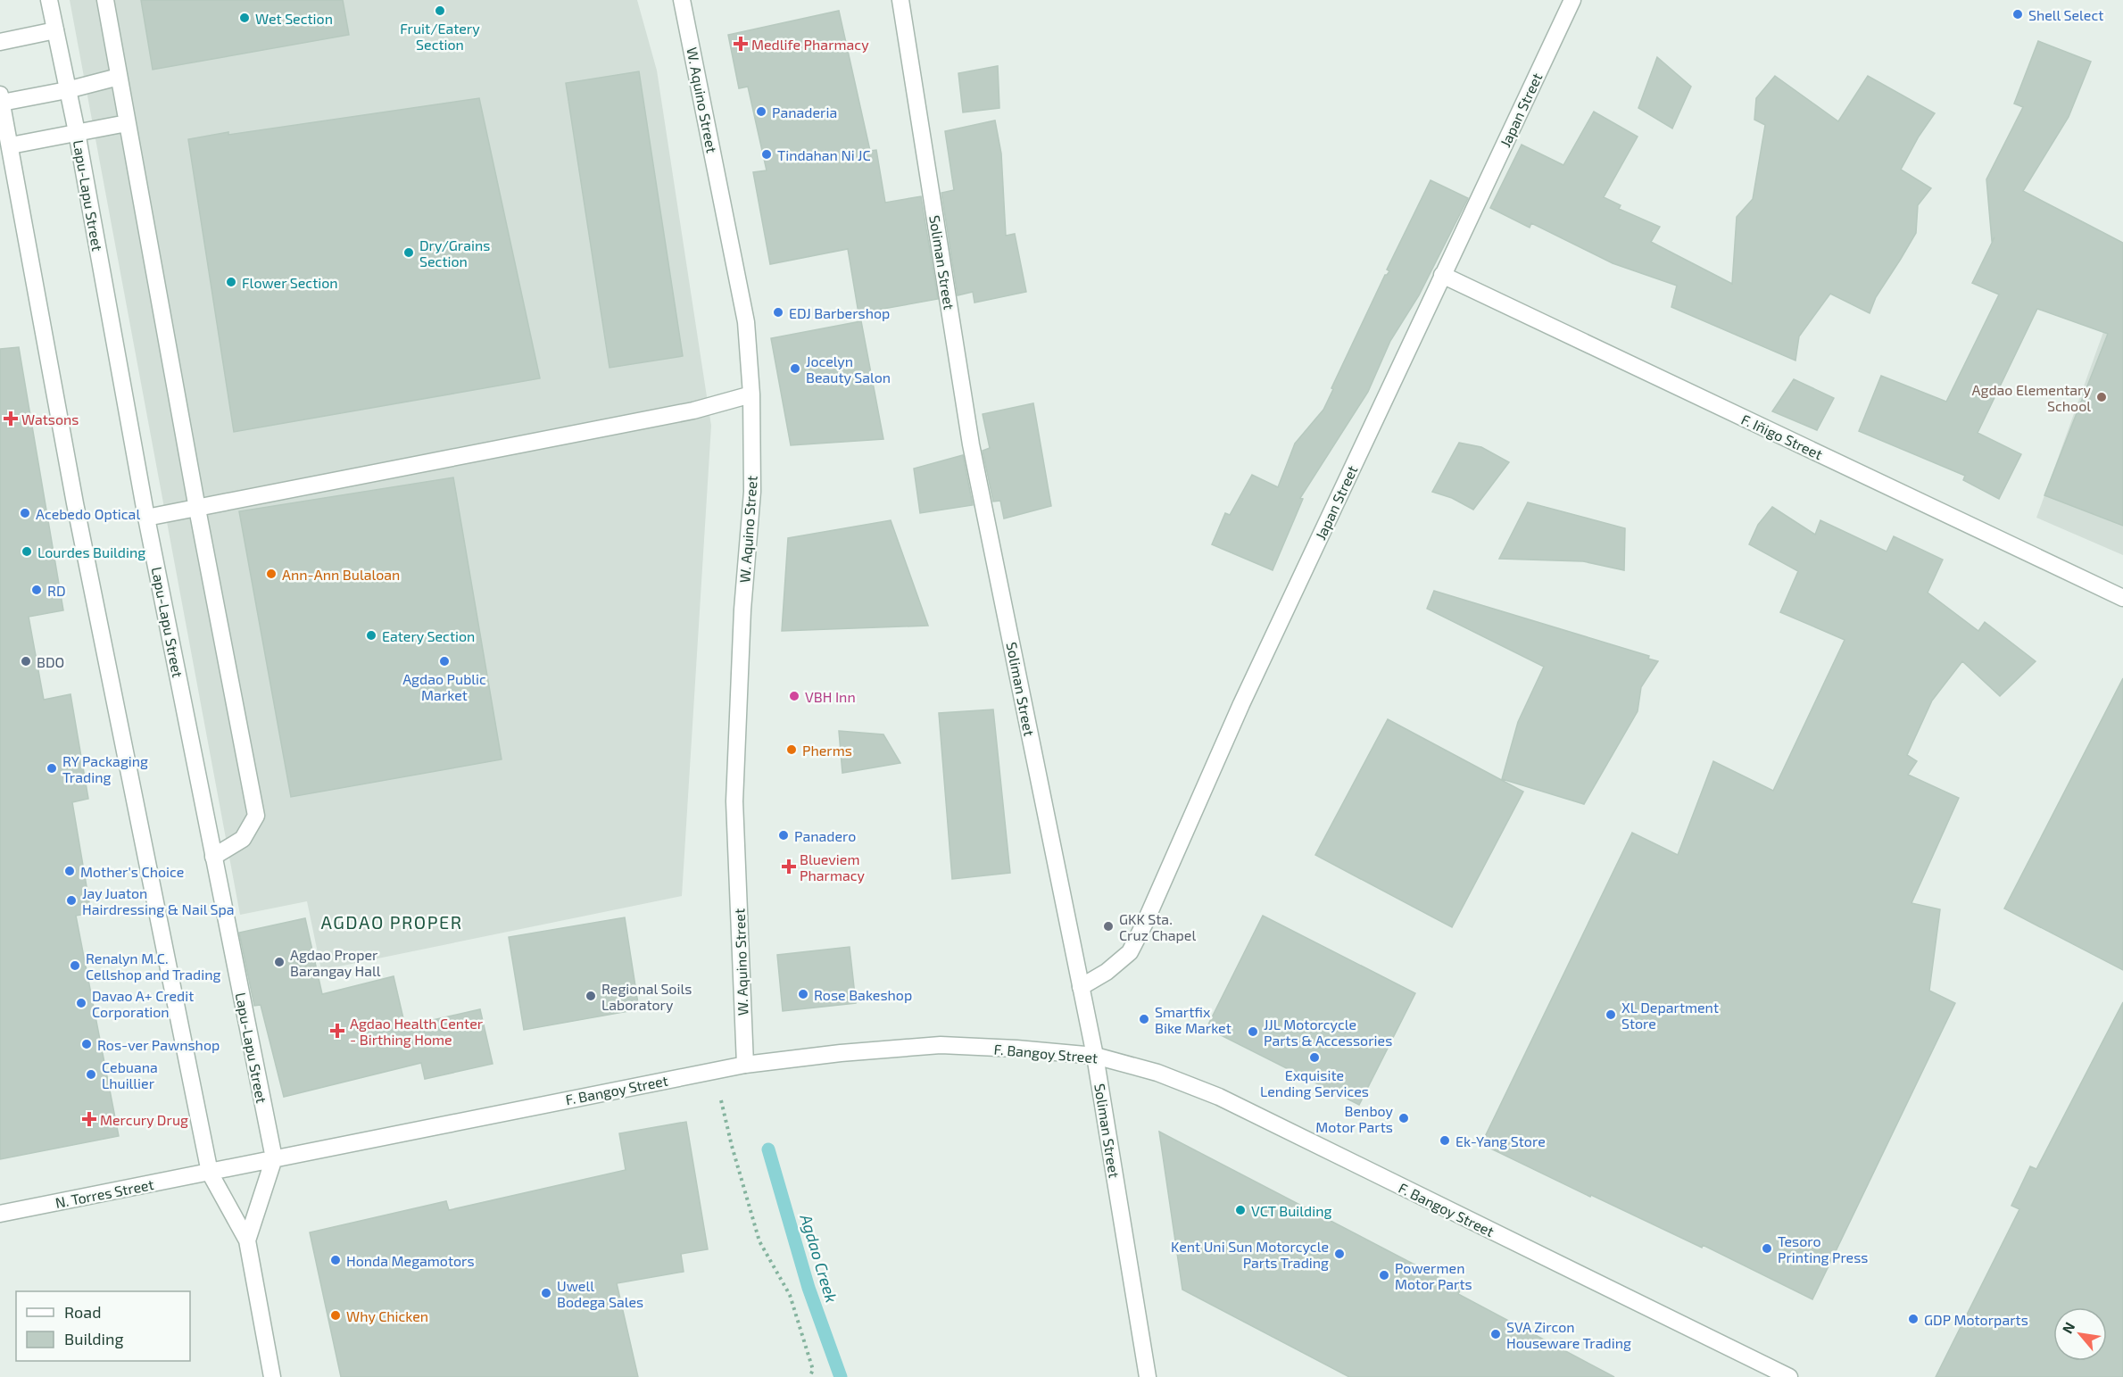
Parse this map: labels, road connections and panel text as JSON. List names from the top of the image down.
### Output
{
  "streets": {
    "street": [
      "W. Aquino Street",
      "Japan Street",
      "Lapu-Lapu Street",
      "Soliman Street",
      "F. Iñigo Street",
      "F. Bangoy Street",
      "N. Torres Street"
    ]
  },
  "crossings": [
    ["W. Aquino Street", "F. Bangoy Street"],
    ["Japan Street", "Soliman Street"],
    ["Japan Street", "F. Iñigo Street"],
    ["Lapu-Lapu Street", "F. Bangoy Street"],
    ["Lapu-Lapu Street", "N. Torres Street"],
    ["Soliman Street", "F. Bangoy Street"],
    ["F. Bangoy Street", "N. Torres Street"]
  ],
  "districts": ["AGDAO PROPER"],
  "water": ["Agdao Creek"],
  "places": {
    "other": [
      "Fruit/Eatery Section",
      "Shell Select",
      "Wet Section",
      "Panaderia",
      "Tindahan Ni JC",
      "Dry/Grains Section",
      "Flower Section",
      "EDJ Barbershop",
      "Jocelyn Beauty Salon",
      "Agdao Elementary School",
      "Acebedo Optical",
      "Lourdes Building",
      "Ann-Ann Bulaloan",
      "RD",
      "Eatery Section",
      "BDO",
      "Agdao Public Market",
      "VBH Inn",
      "Pherms",
      "RY Packaging Trading",
      "Panadero",
      "Mother's Choice",
      "Jay Juaton Hairdressing & Nail Spa",
      "GKK Sta. Cruz Chapel",
      "Agdao Proper Barangay Hall",
      "Renalyn M.C. Cellshop and Trading",
      "Rose Bakeshop",
      "Regional Soils Laboratory",
      "Davao A+ Credit Corporation",
      "XL Department Store",
      "Smartfix Bike Market",
      "JJL Motorcycle Parts & Accessories",
      "Ros-ver Pawnshop",
      "Exquisite Lending Services",
      "Cebuana Lhuillier",
      "Benboy Motor Parts",
      "Ek-Yang Store",
      "VCT Building",
      "Tesoro Printing Press",
      "Kent Uni Sun Motorcycle Parts Trading",
      "Honda Megamotors",
      "Powermen Motor Parts",
      "Uwell Bodega Sales",
      "Why Chicken",
      "GDP Motorparts",
      "SVA Zircon Houseware Trading"
    ],
    "health": [
      "Medlife Pharmacy",
      "Watsons",
      "Blueviem Pharmacy",
      "Agdao Health Center - Birthing Home",
      "Mercury Drug"
    ]
  },
  "legend": ["Road", "Building"],
  "north": "top left"
}
